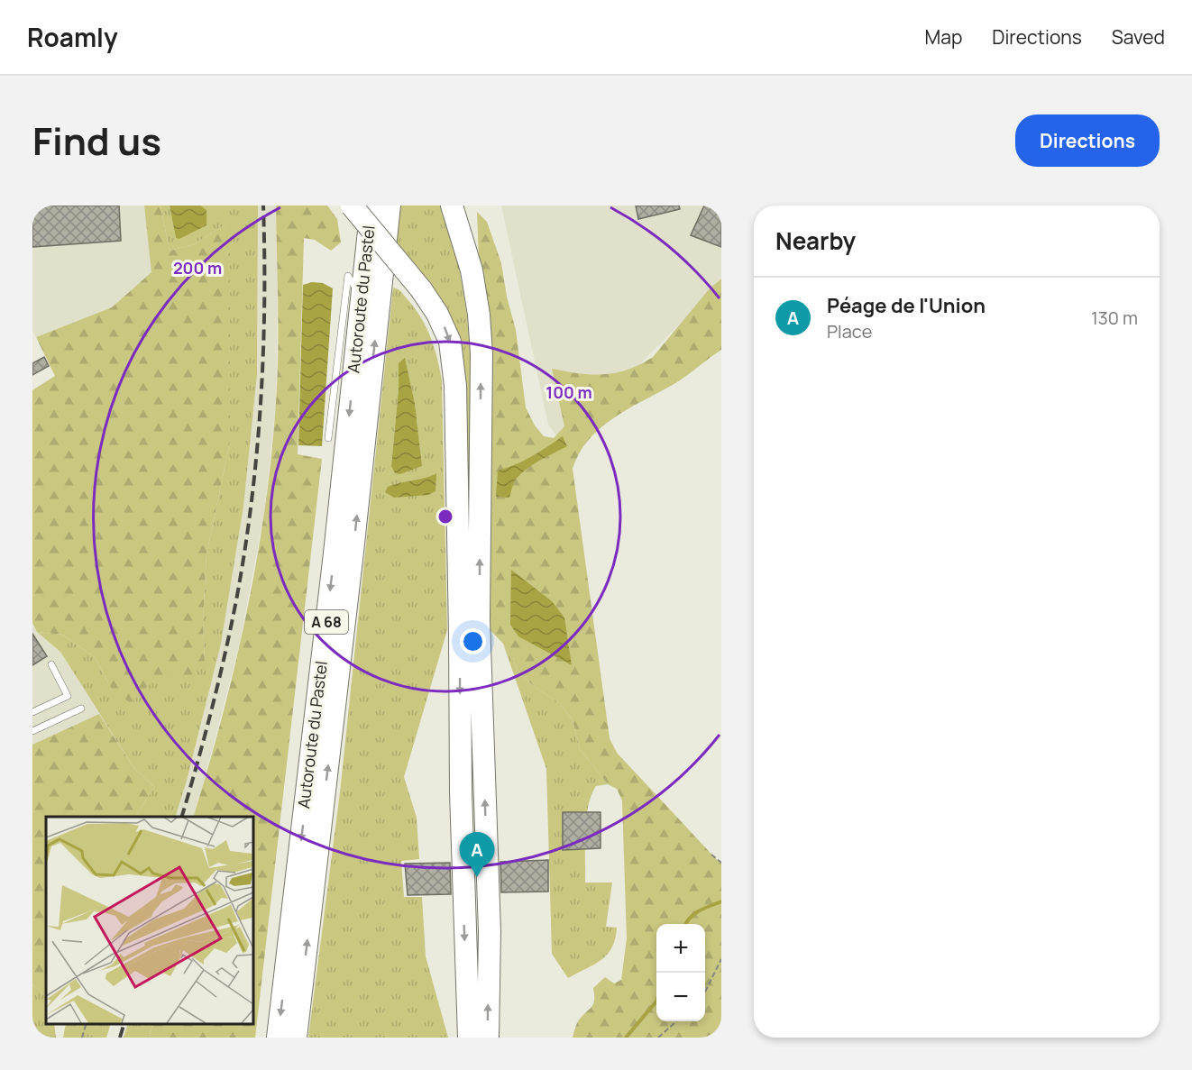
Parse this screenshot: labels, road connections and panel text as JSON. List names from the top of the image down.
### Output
{
  "streets": {
    "highway": ["Autoroute du Pastel", "A 68"]
  },
  "page": {
    "header": "Roamly",
    "nav": ["Map", "Directions", "Saved"],
    "title": "Find us",
    "buttons": "Directions",
    "heading": "Nearby",
    "list": [
      {
        "mark": "A",
        "name": "Péage de l'Union",
        "note": "Place",
        "value": "130 m"
      }
    ],
    "pins": "A",
    "map_buttons": ["+", "−"]
  },
  "rings": ["200 m", "100 m"]
}
